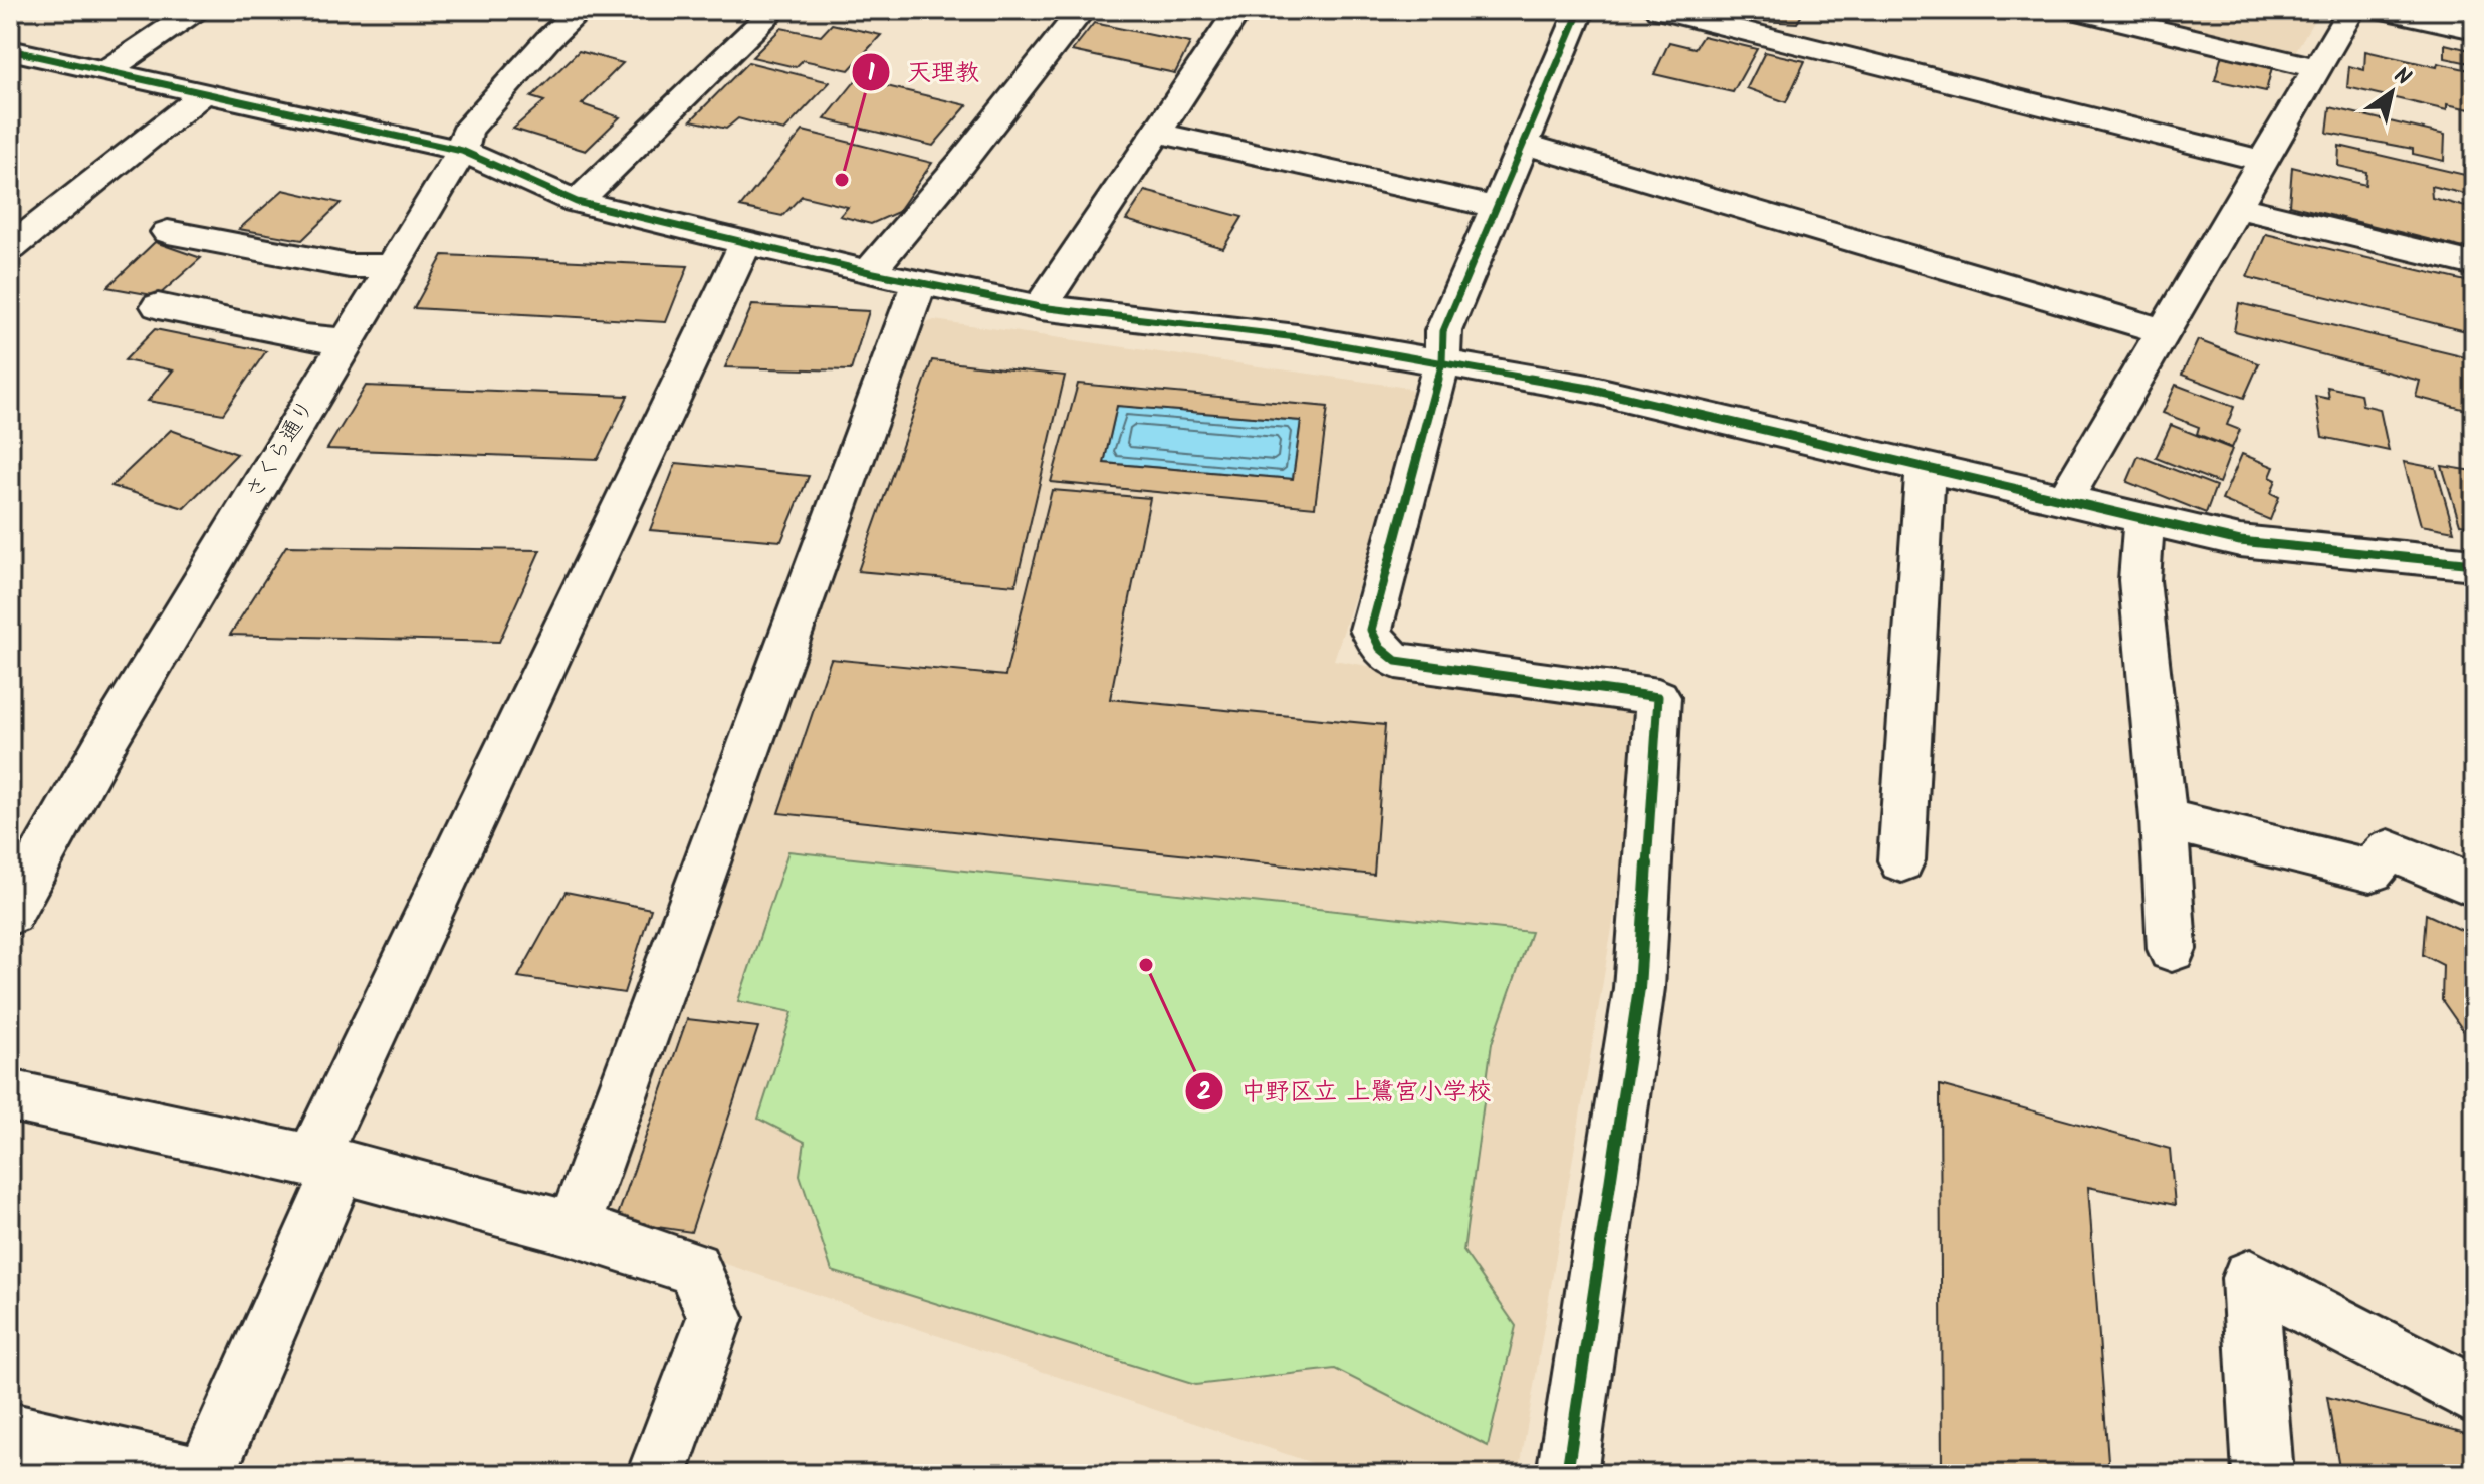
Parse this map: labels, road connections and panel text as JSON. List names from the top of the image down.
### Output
{
  "streets": {
    "street": ["さくら通り"]
  },
  "places": ["天理教", "中野区立 上鷺宮小学校"],
  "north": "top right"
}
